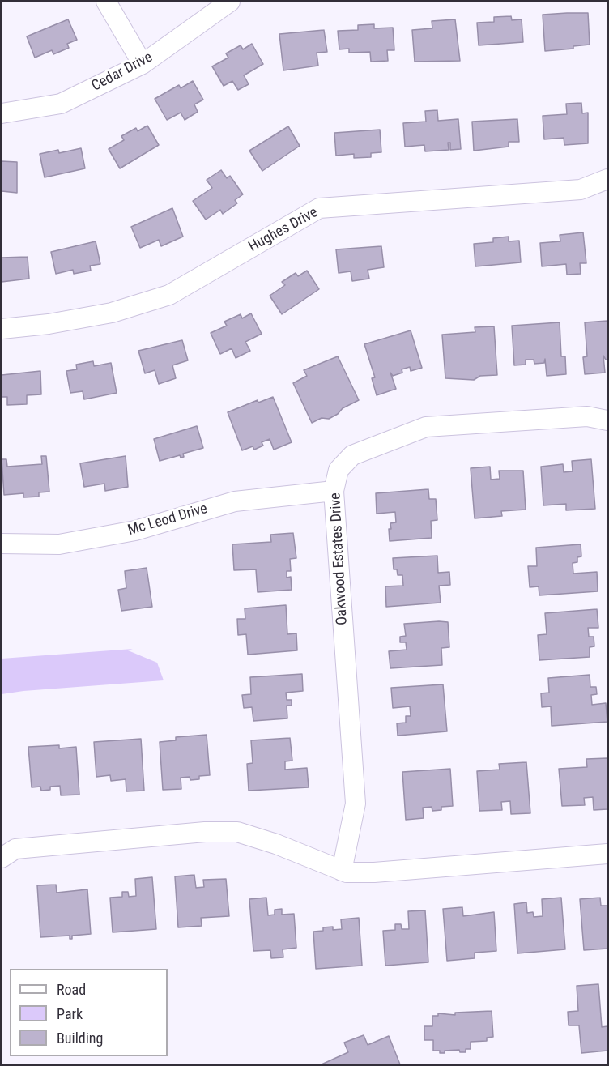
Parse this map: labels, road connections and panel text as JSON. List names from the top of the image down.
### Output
{
  "streets": {
    "street": [
      "Cedar Drive",
      "Hughes Drive",
      "Mc Leod Drive",
      "Oakwood Estates Drive"
    ]
  },
  "crossings": [
    ["Mc Leod Drive", "Oakwood Estates Drive"]
  ],
  "legend": ["Road", "Park", "Building"]
}
